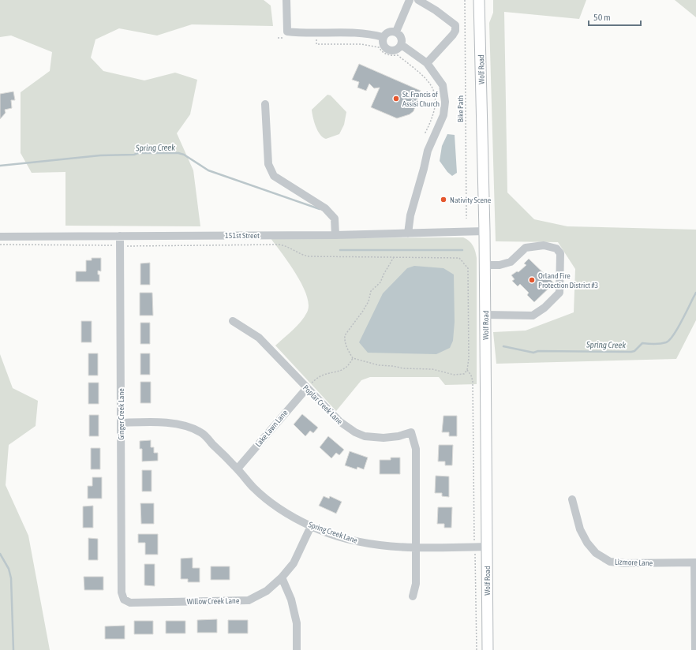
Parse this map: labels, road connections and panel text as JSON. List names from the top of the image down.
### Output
{
  "streets": {
    "main road": ["Wolf Road"],
    "street": [
      "151st Street",
      "Poplar Creek Lane",
      "Ginger Creek Lane",
      "Lake Lawn Lane",
      "Spring Creek Lane",
      "Lizmore Lane",
      "Willow Creek Lane"
    ],
    "path": ["Bike Path"]
  },
  "crossings": [
    ["Wolf Road", "151st Street"],
    ["Wolf Road", "Spring Creek Lane"],
    ["151st Street", "Ginger Creek Lane"],
    ["Poplar Creek Lane", "Lake Lawn Lane"],
    ["Poplar Creek Lane", "Spring Creek Lane"],
    ["Ginger Creek Lane", "Spring Creek Lane"],
    ["Ginger Creek Lane", "Willow Creek Lane"],
    ["Lake Lawn Lane", "Spring Creek Lane"],
    ["Spring Creek Lane", "Willow Creek Lane"]
  ],
  "water": ["Spring Creek"],
  "places": ["St. Francis of Assisi Church", "Nativity Scene", "Orland Fire Protection District #3"],
  "scale_bar": "50 m"
}
